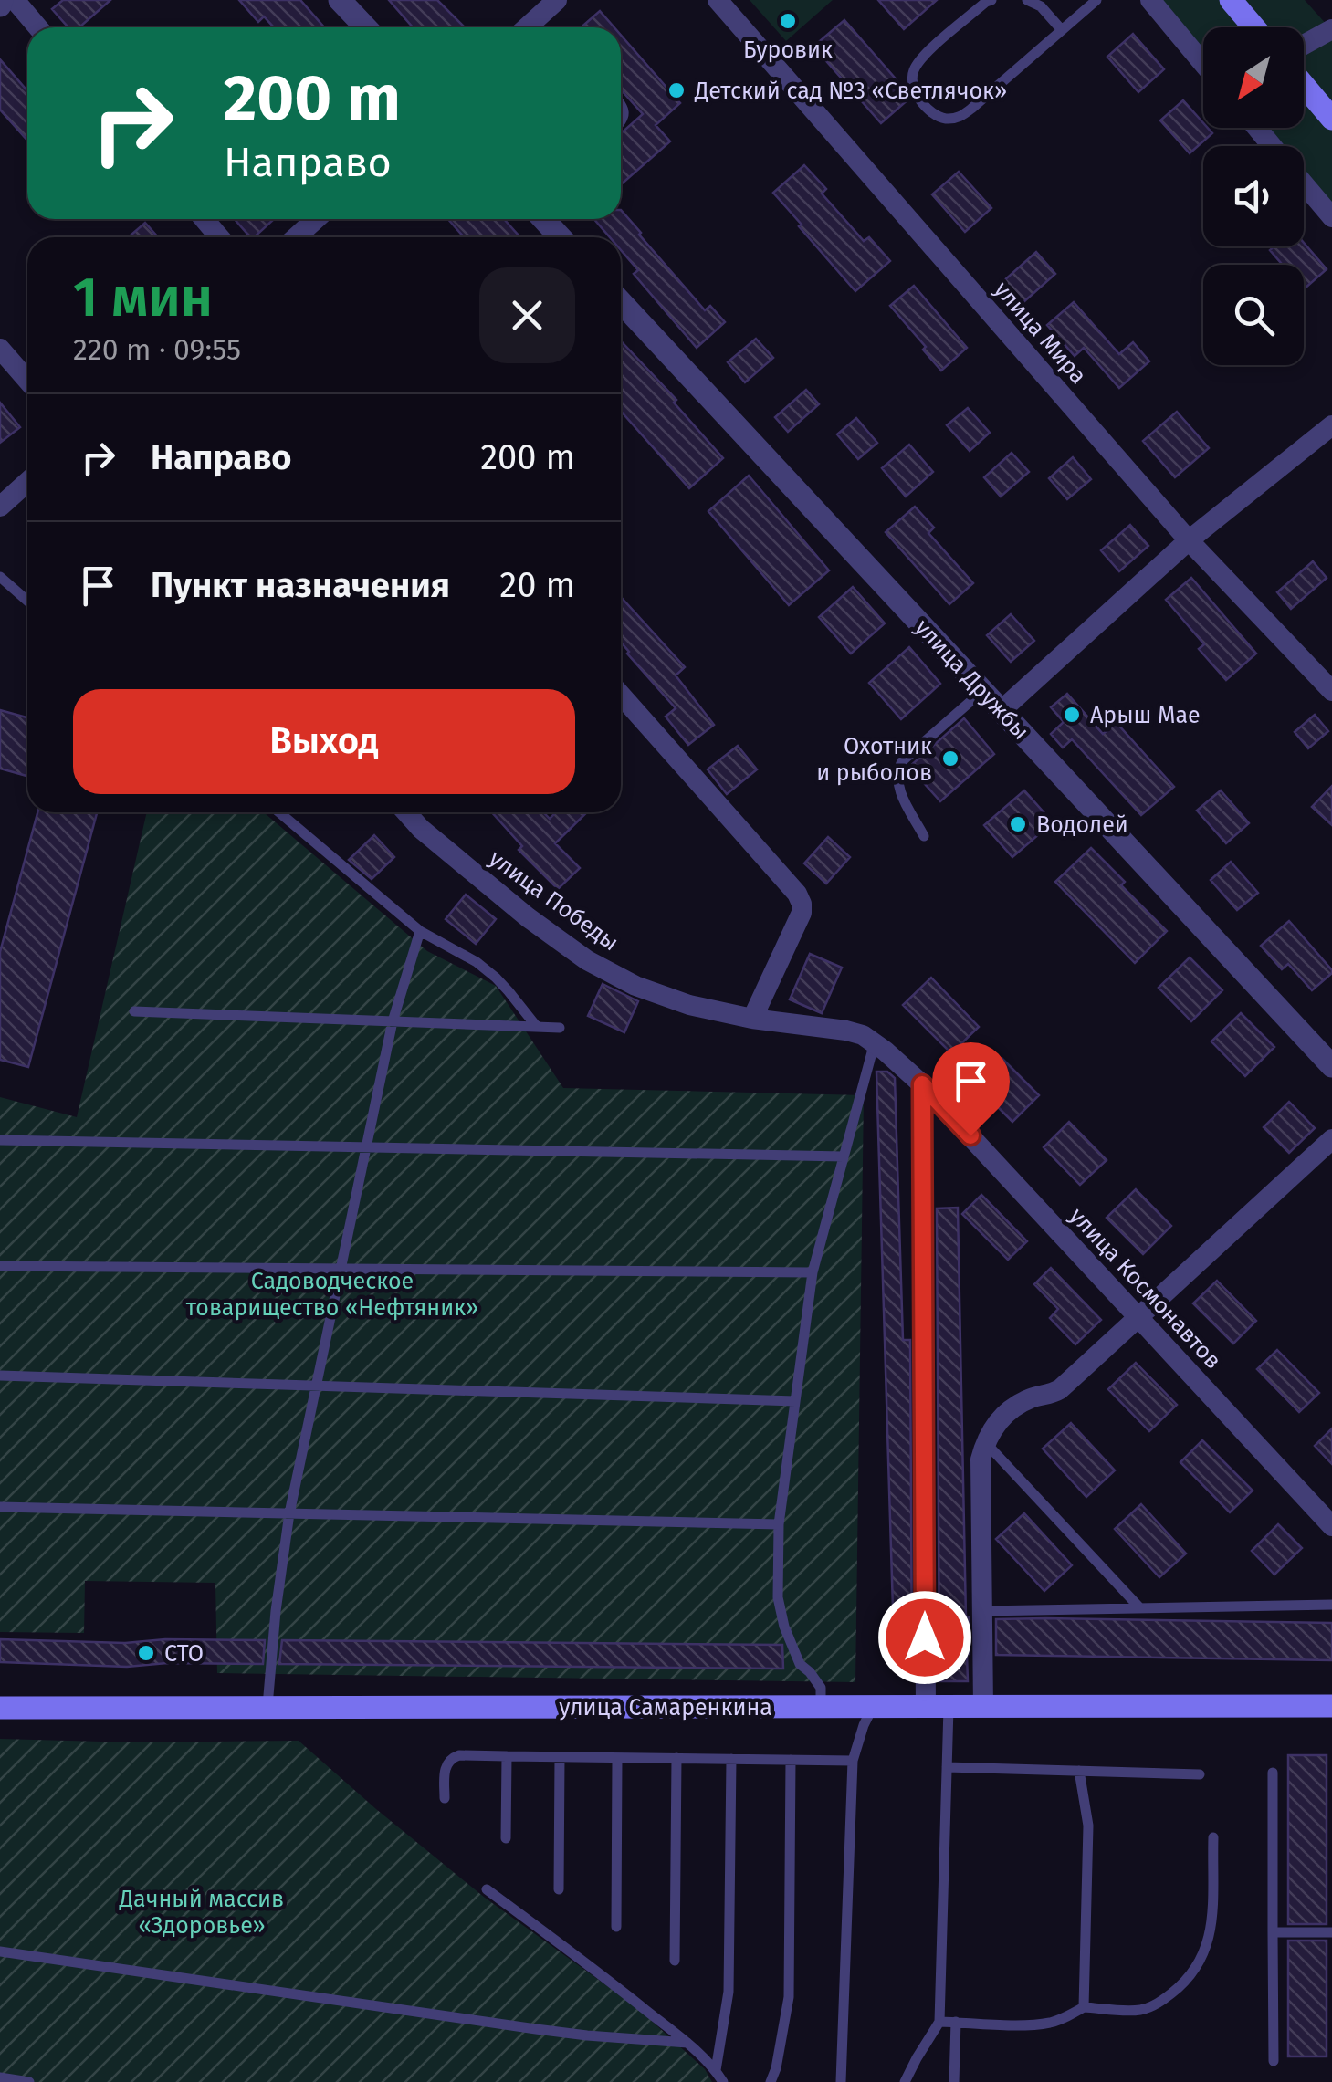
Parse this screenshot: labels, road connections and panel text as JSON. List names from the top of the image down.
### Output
{
  "streets": {
    "main road": ["улица Самаренкина"],
    "street": [
      "улица Мира",
      "улица Дружбы",
      "улица Победы",
      "улица Космонавтов"
    ]
  },
  "crossings": [
    ["улица Победы", "улица Космонавтов"]
  ],
  "parks": ["Садоводческое товарищество «Нефтяник»", "Дачный массив «Здоровье»"],
  "places": [
    "Буровик",
    "Детский сад №3 «Светлячок»",
    "Арыш Мае",
    "Охотник и рыболов",
    "Водолей",
    "СТО"
  ],
  "north": "bottom left",
  "page": {
    "turn": ["200 m", "Направо"],
    "heading": ["1 мин", "220 m · 09:55"],
    "list": [
      {
        "name": "Направо",
        "value": "200 m"
      },
      {
        "name": "Пункт назначения",
        "value": "20 m"
      }
    ],
    "buttons": "Выход"
  }
}
